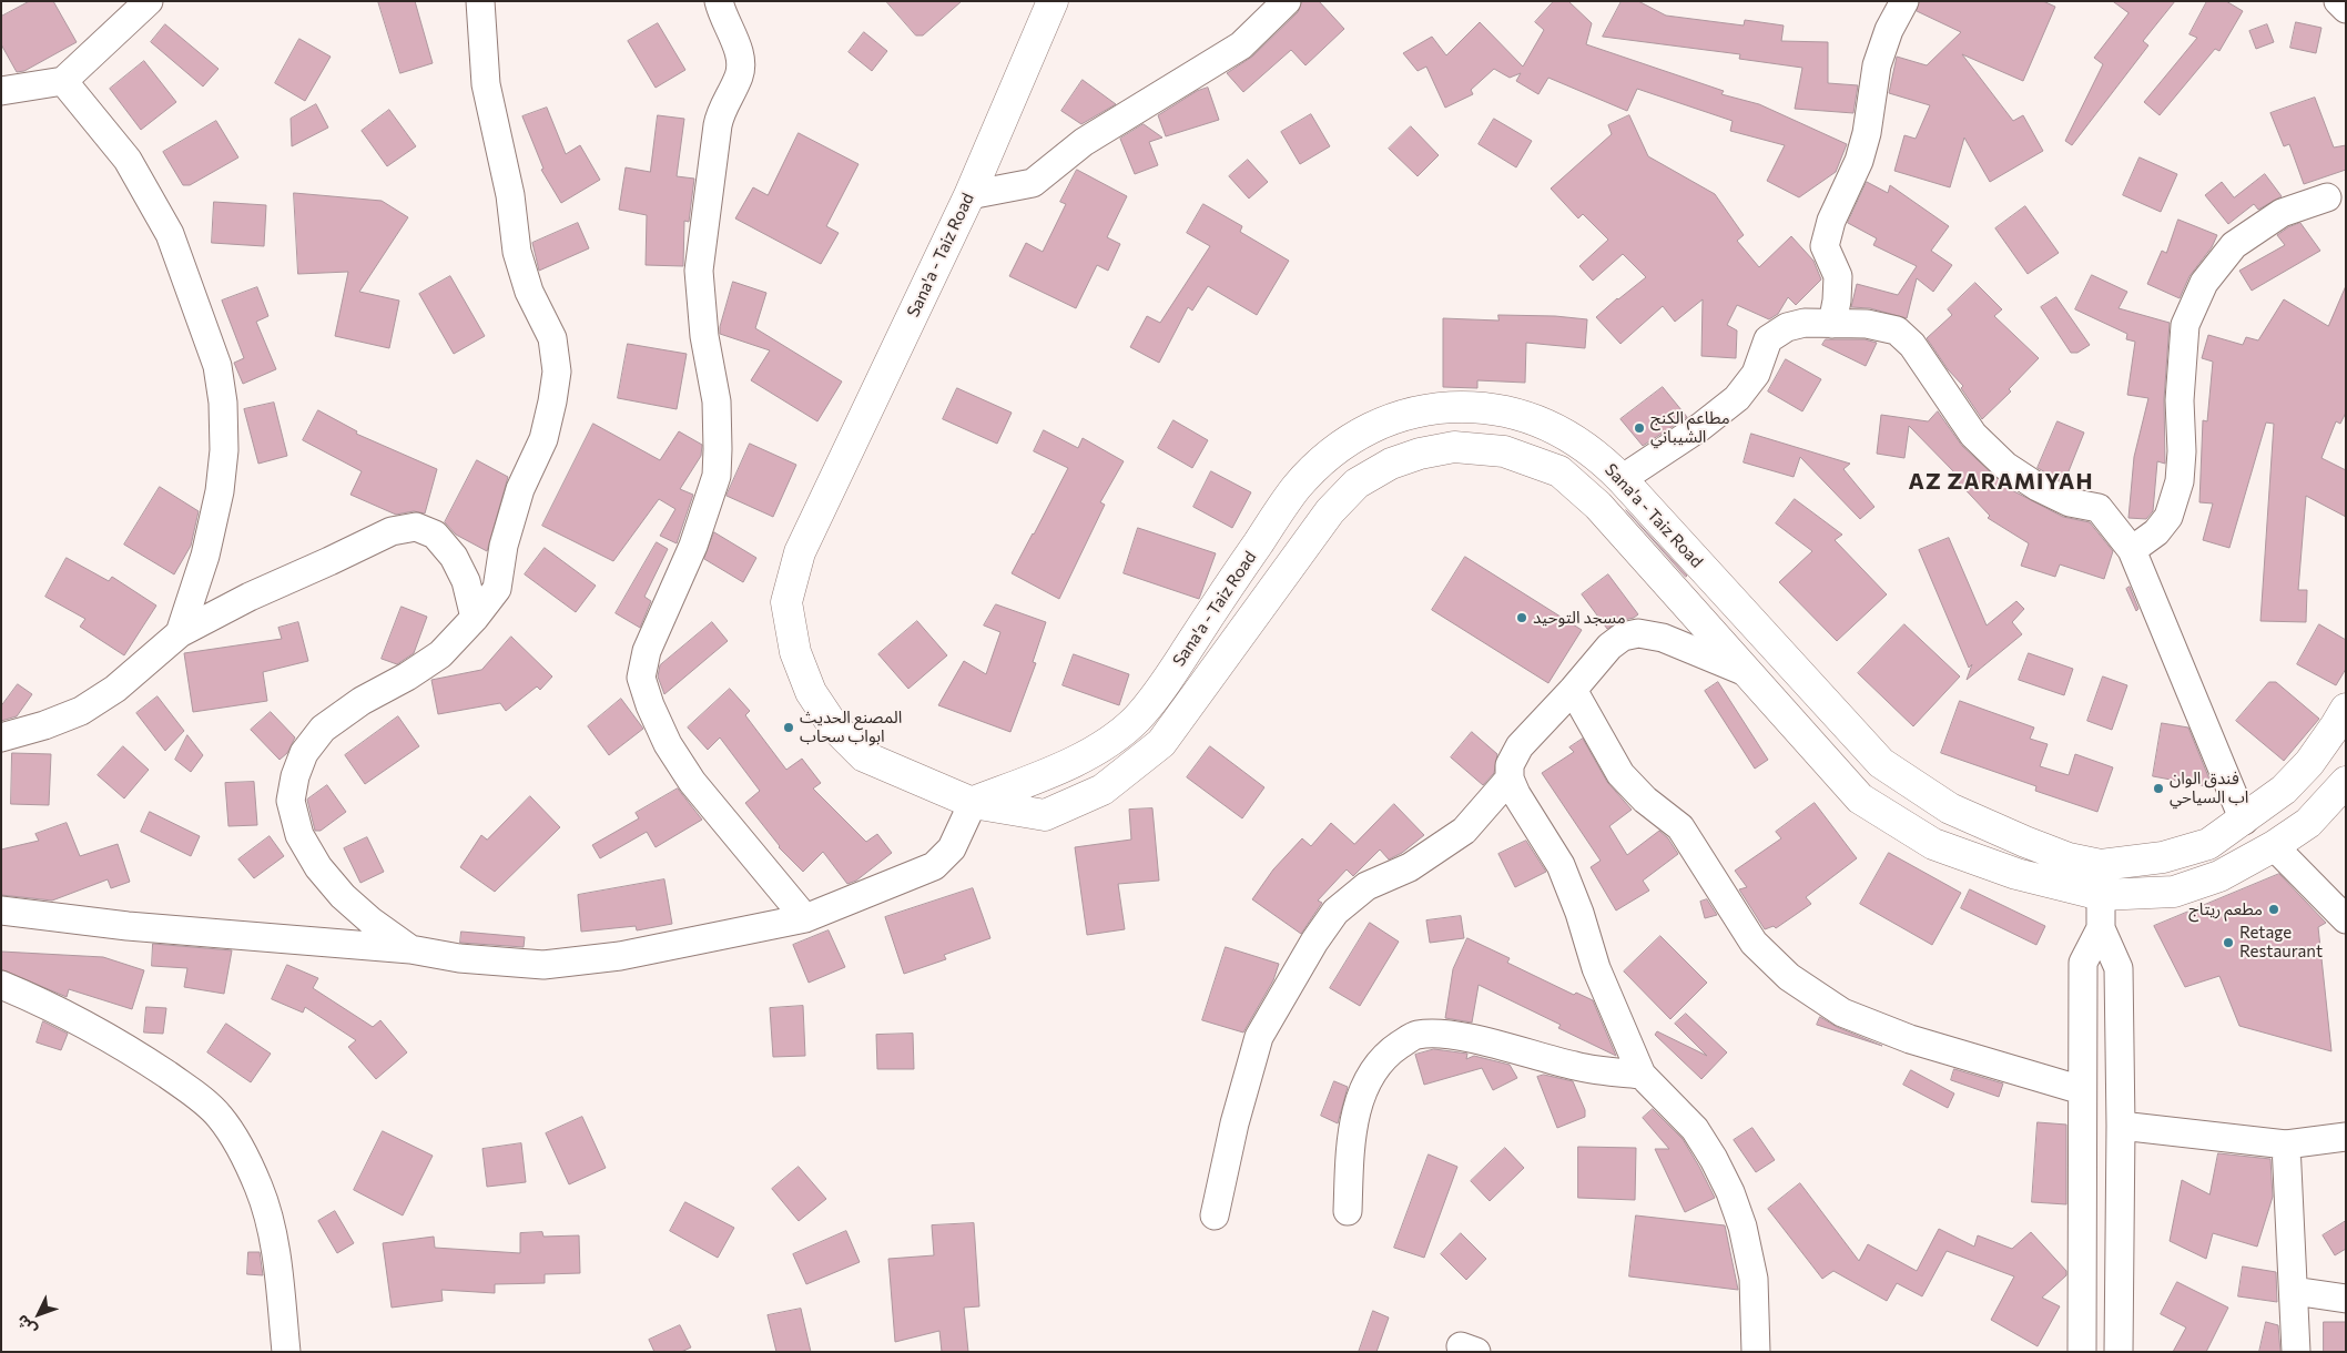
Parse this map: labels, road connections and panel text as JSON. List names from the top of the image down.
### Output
{
  "streets": {
    "highway": ["Sana'a - Taiz Road"]
  },
  "districts": ["AZ ZARAMIYAH"],
  "places": [
    "مطاعم الكنج الشيباني",
    "مسجد التوحيد",
    "المصنع الحديث ابواب سحاب",
    "فندق الوان اب السياحي",
    "مطعم ريتاج",
    "Retage Restaurant"
  ],
  "north": "bottom left"
}
